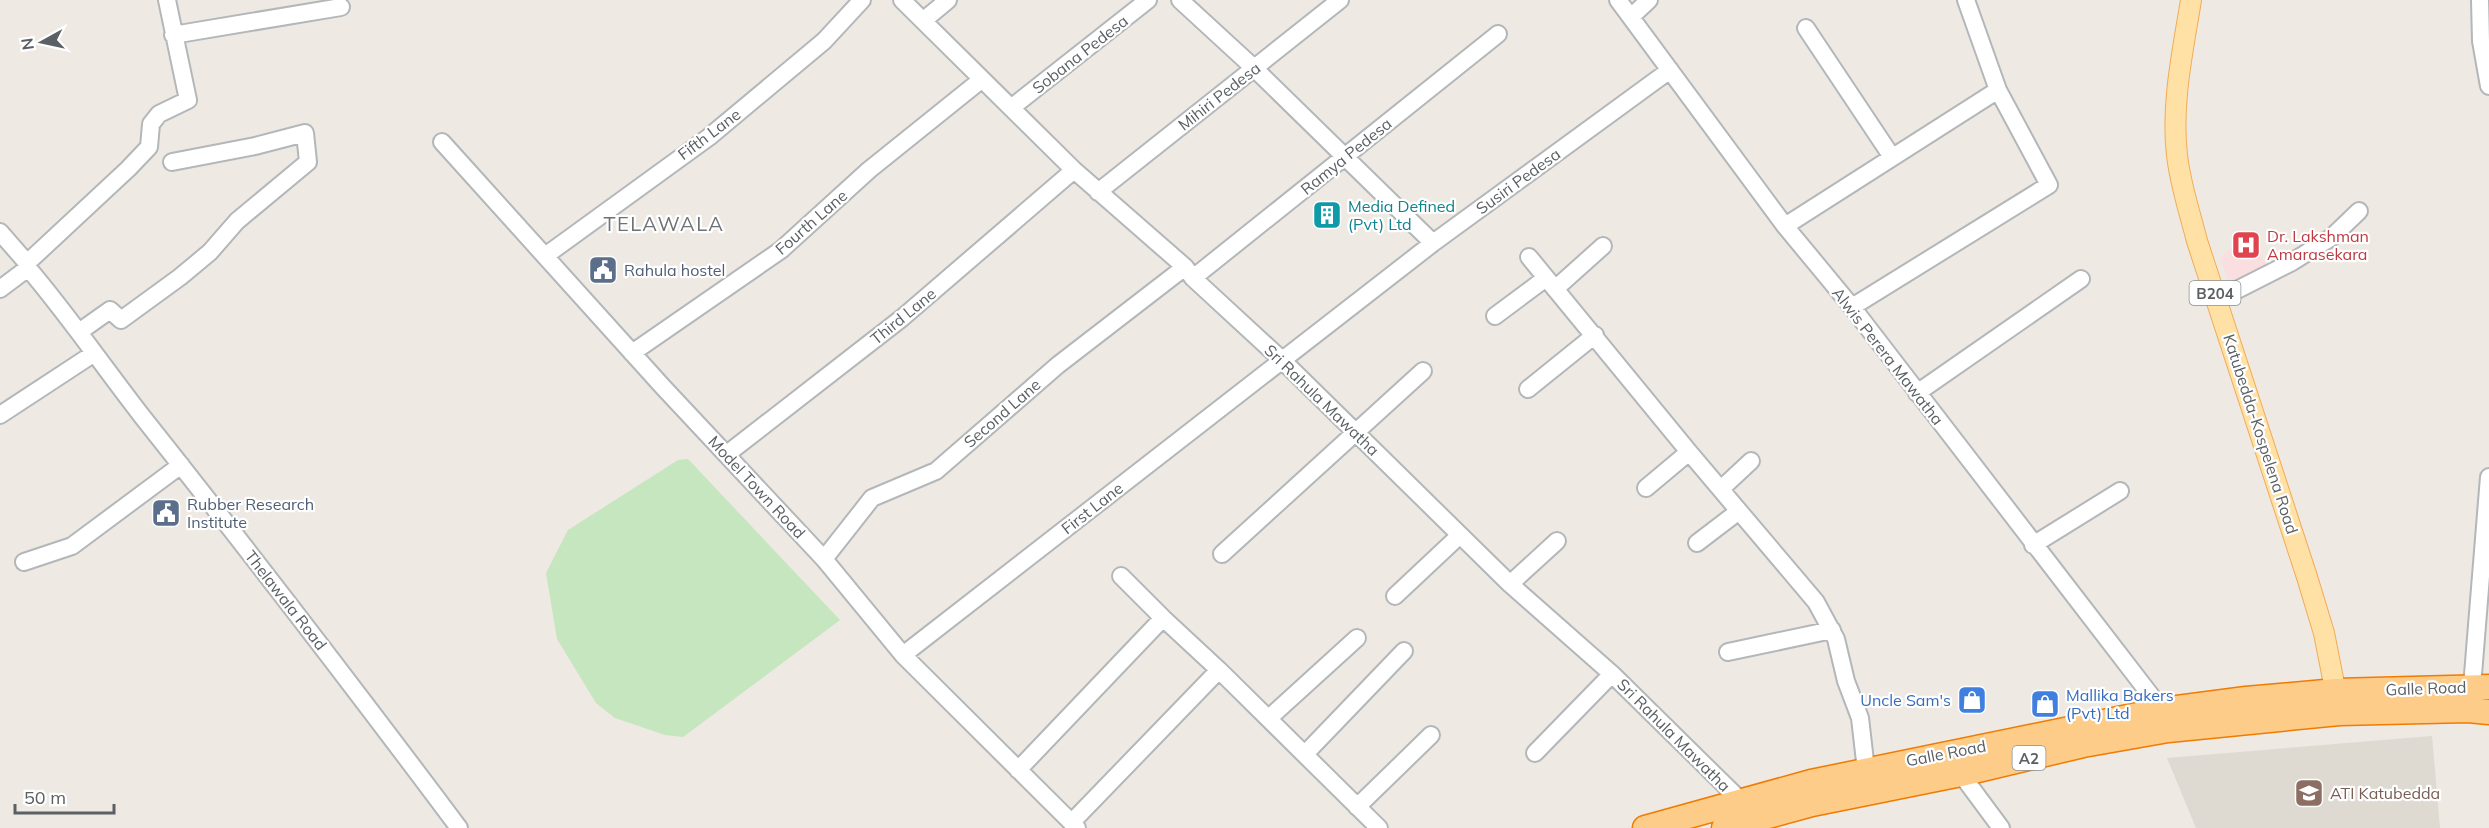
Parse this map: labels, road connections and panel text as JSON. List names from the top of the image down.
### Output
{
  "streets": {
    "highway": ["Galle Road", "A2"],
    "main road": ["B204", "Katubedda-Kospelena Road"],
    "street": [
      "Sobana Pedesa",
      "Mihiri Pedesa",
      "Fifth Lane",
      "Ramya Pedesa",
      "Susiri Pedesa",
      "Fourth Lane",
      "Third Lane",
      "Alwis Perera Mawatha",
      "Sri Rahula Mawatha",
      "Second Lane",
      "Model Town Road",
      "First Lane",
      "Thelawala Road"
    ]
  },
  "crossings": [
    ["Sobana Pedesa", "Sri Rahula Mawatha"],
    ["Mihiri Pedesa", "Sri Rahula Mawatha"],
    ["Fifth Lane", "Model Town Road"],
    ["Ramya Pedesa", "Sri Rahula Mawatha"],
    ["Ramya Pedesa", "Second Lane"],
    ["Susiri Pedesa", "Alwis Perera Mawatha"],
    ["Susiri Pedesa", "Sri Rahula Mawatha"],
    ["Susiri Pedesa", "First Lane"],
    ["Fourth Lane", "Sri Rahula Mawatha"],
    ["Fourth Lane", "Model Town Road"],
    ["Third Lane", "Sri Rahula Mawatha"],
    ["Third Lane", "Model Town Road"],
    ["Alwis Perera Mawatha", "Galle Road"],
    ["Sri Rahula Mawatha", "Second Lane"],
    ["Sri Rahula Mawatha", "First Lane"],
    ["Sri Rahula Mawatha", "Galle Road"],
    ["Second Lane", "Model Town Road"],
    ["Katubedda-Kospelena Road", "Galle Road"],
    ["Katubedda-Kospelena Road", "A2"],
    ["Model Town Road", "First Lane"],
    ["Galle Road", "A2"]
  ],
  "districts": ["TELAWALA"],
  "places": {
    "building": ["Media Defined (Pvt) Ltd"],
    "hospital": ["Dr. Lakshman Amarasekara"],
    "public building": ["Rahula hostel", "Rubber Research Institute"],
    "shop": ["Uncle Sam's", "Mallika Bakers (Pvt) Ltd"],
    "school or university": ["ATI Katubedda"]
  },
  "scale_bar": "50 m",
  "north": "left"
}
